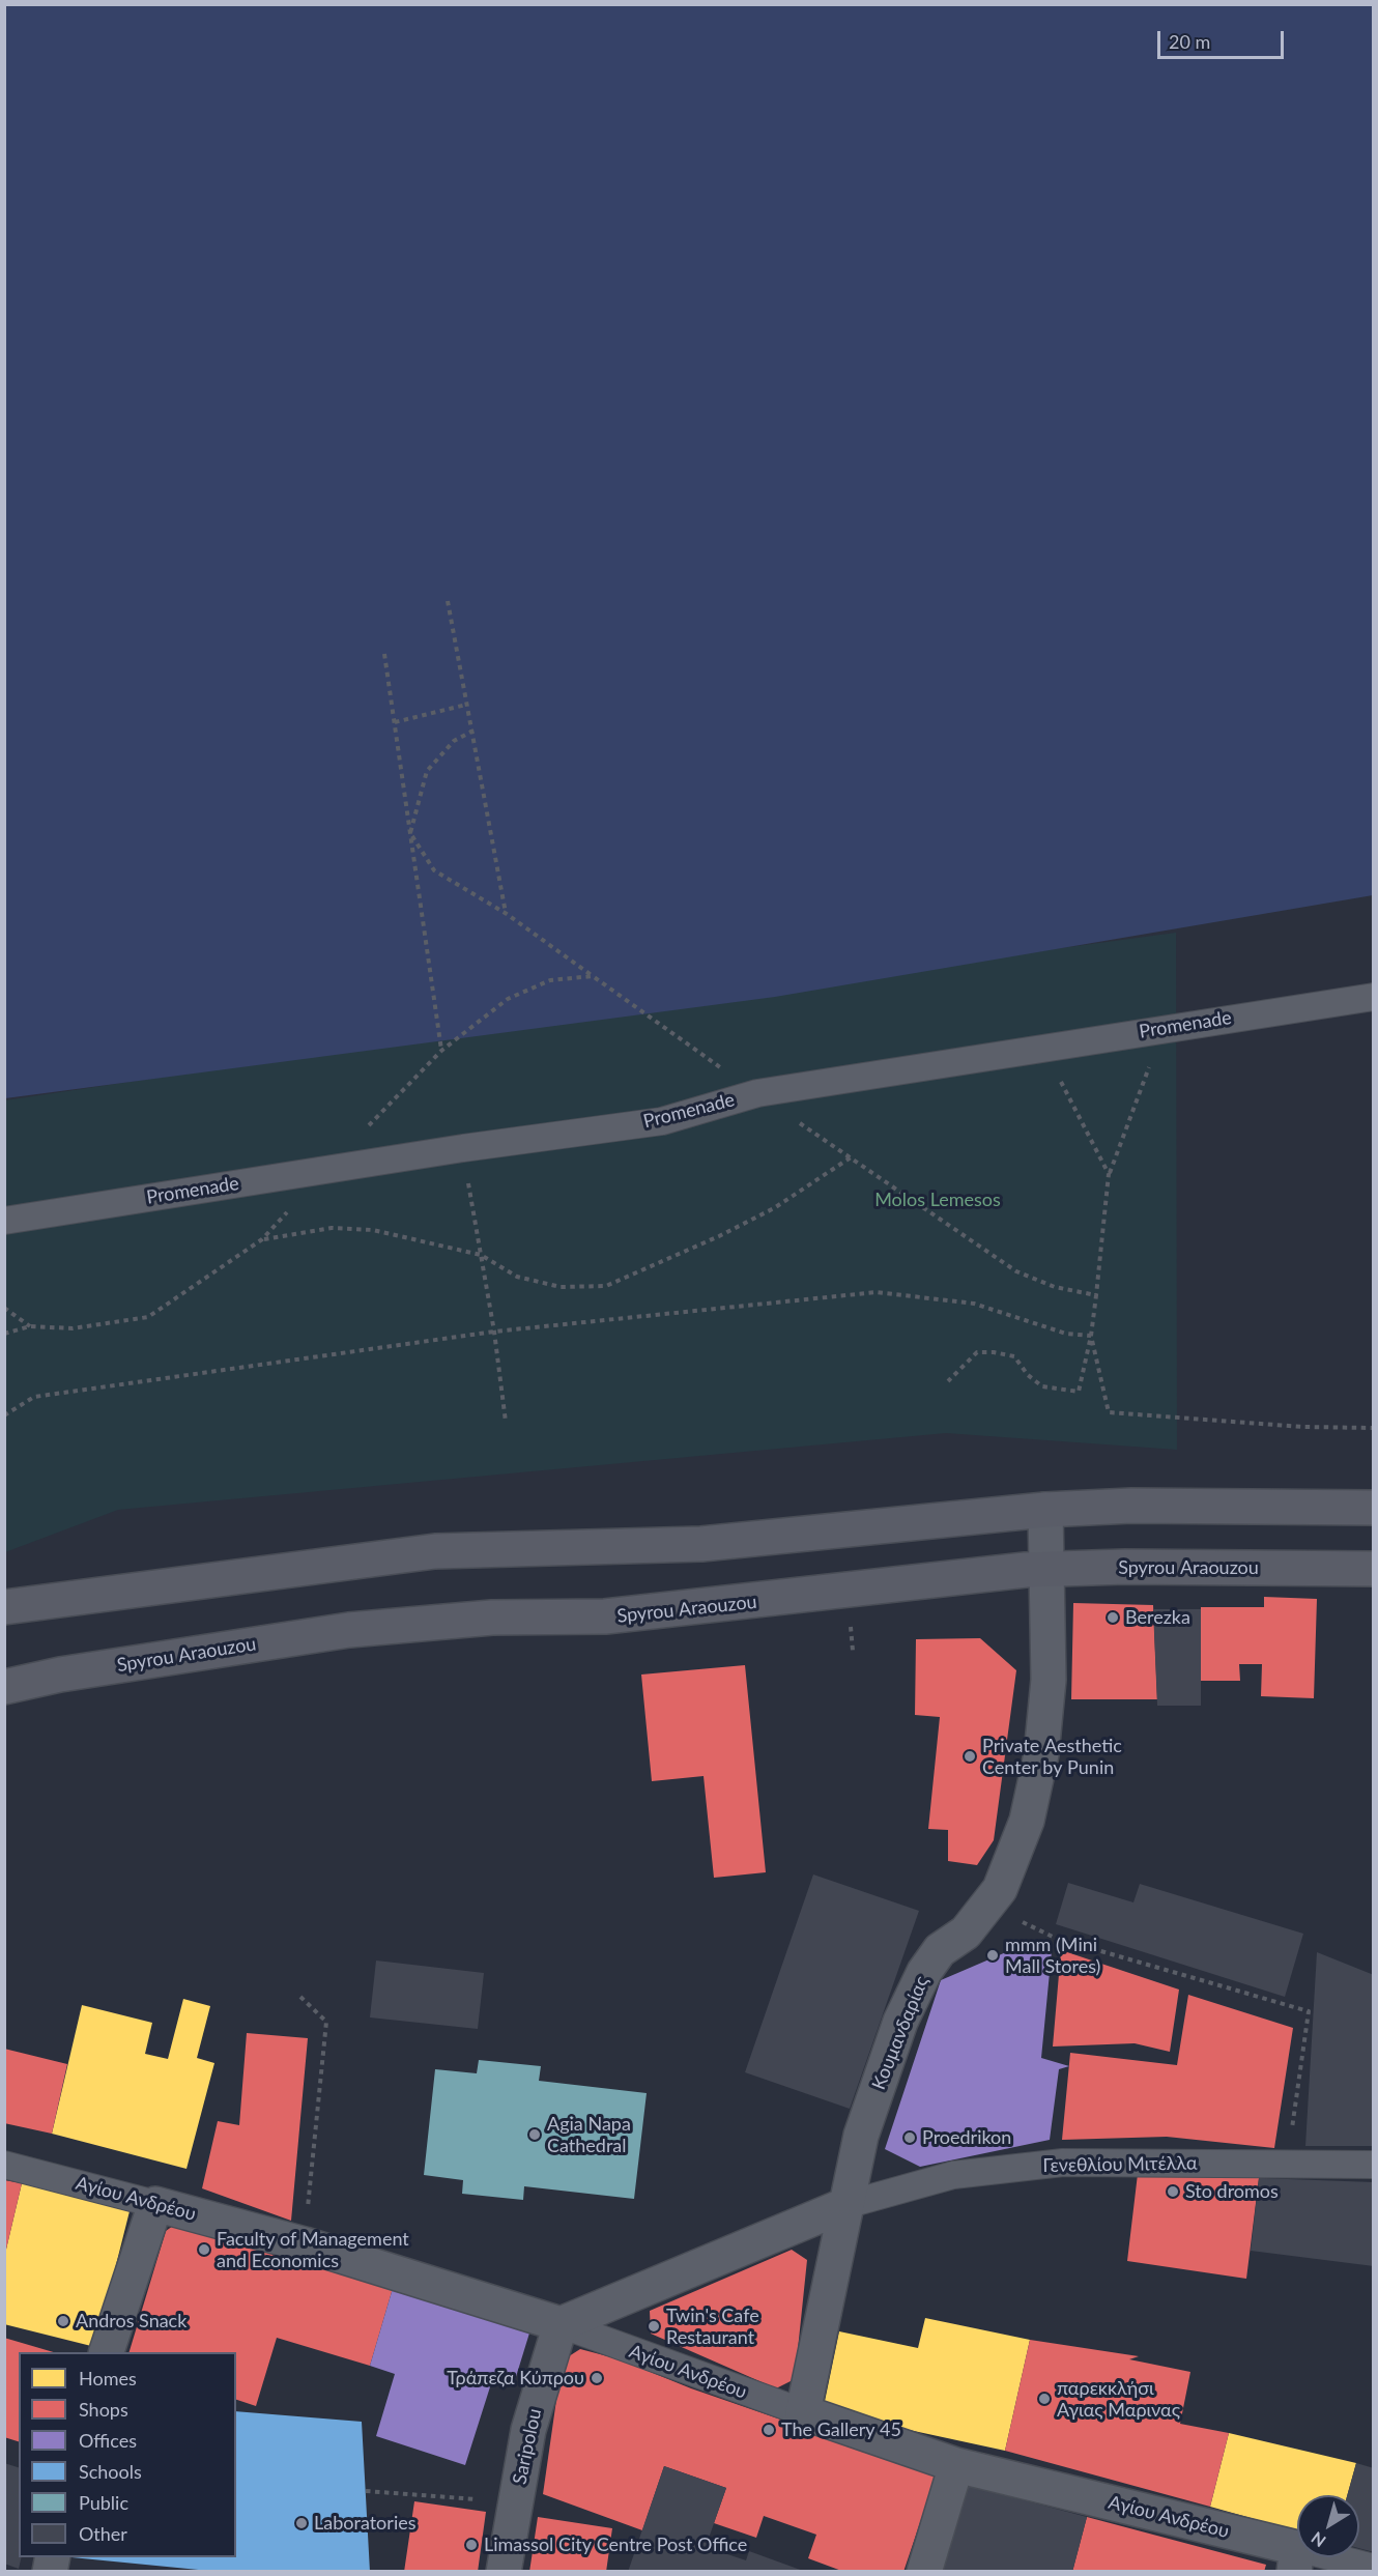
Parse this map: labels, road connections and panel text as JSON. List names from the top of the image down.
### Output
{
  "streets": {
    "main road": ["Spyrou Araouzou"],
    "street": [
      "Promenade",
      "Κουμανδαρίας",
      "Γενεθλίου Μιτέλλα",
      "Αγίου Ανδρέου",
      "Saripolou"
    ]
  },
  "crossings": [
    ["Spyrou Araouzou", "Κουμανδαρίας"],
    ["Κουμανδαρίας", "Γενεθλίου Μιτέλλα"],
    ["Κουμανδαρίας", "Αγίου Ανδρέου"],
    ["Γενεθλίου Μιτέλλα", "Αγίου Ανδρέου"],
    ["Γενεθλίου Μιτέλλα", "Saripolou"],
    ["Αγίου Ανδρέου", "Saripolou"]
  ],
  "parks": ["Molos Lemesos"],
  "places": [
    "Berezka",
    "Private Aesthetic Center by Punin",
    "mmm (Mini Mall Stores)",
    "Agia Napa Cathedral",
    "Proedrikon",
    "Sto dromos",
    "Faculty of Management and Economics",
    "Andros Snack",
    "Twin's Cafe Restaurant",
    "Τράπεζα Κύπρου",
    "παρεκκλήσι Αγιας Μαρινας",
    "The Gallery 45",
    "Laboratories",
    "Limassol City Centre Post Office"
  ],
  "legend": [
    "Homes",
    "Shops",
    "Offices",
    "Schools",
    "Public",
    "Other"
  ],
  "scale_bar": "20 m",
  "north": "bottom left"
}
